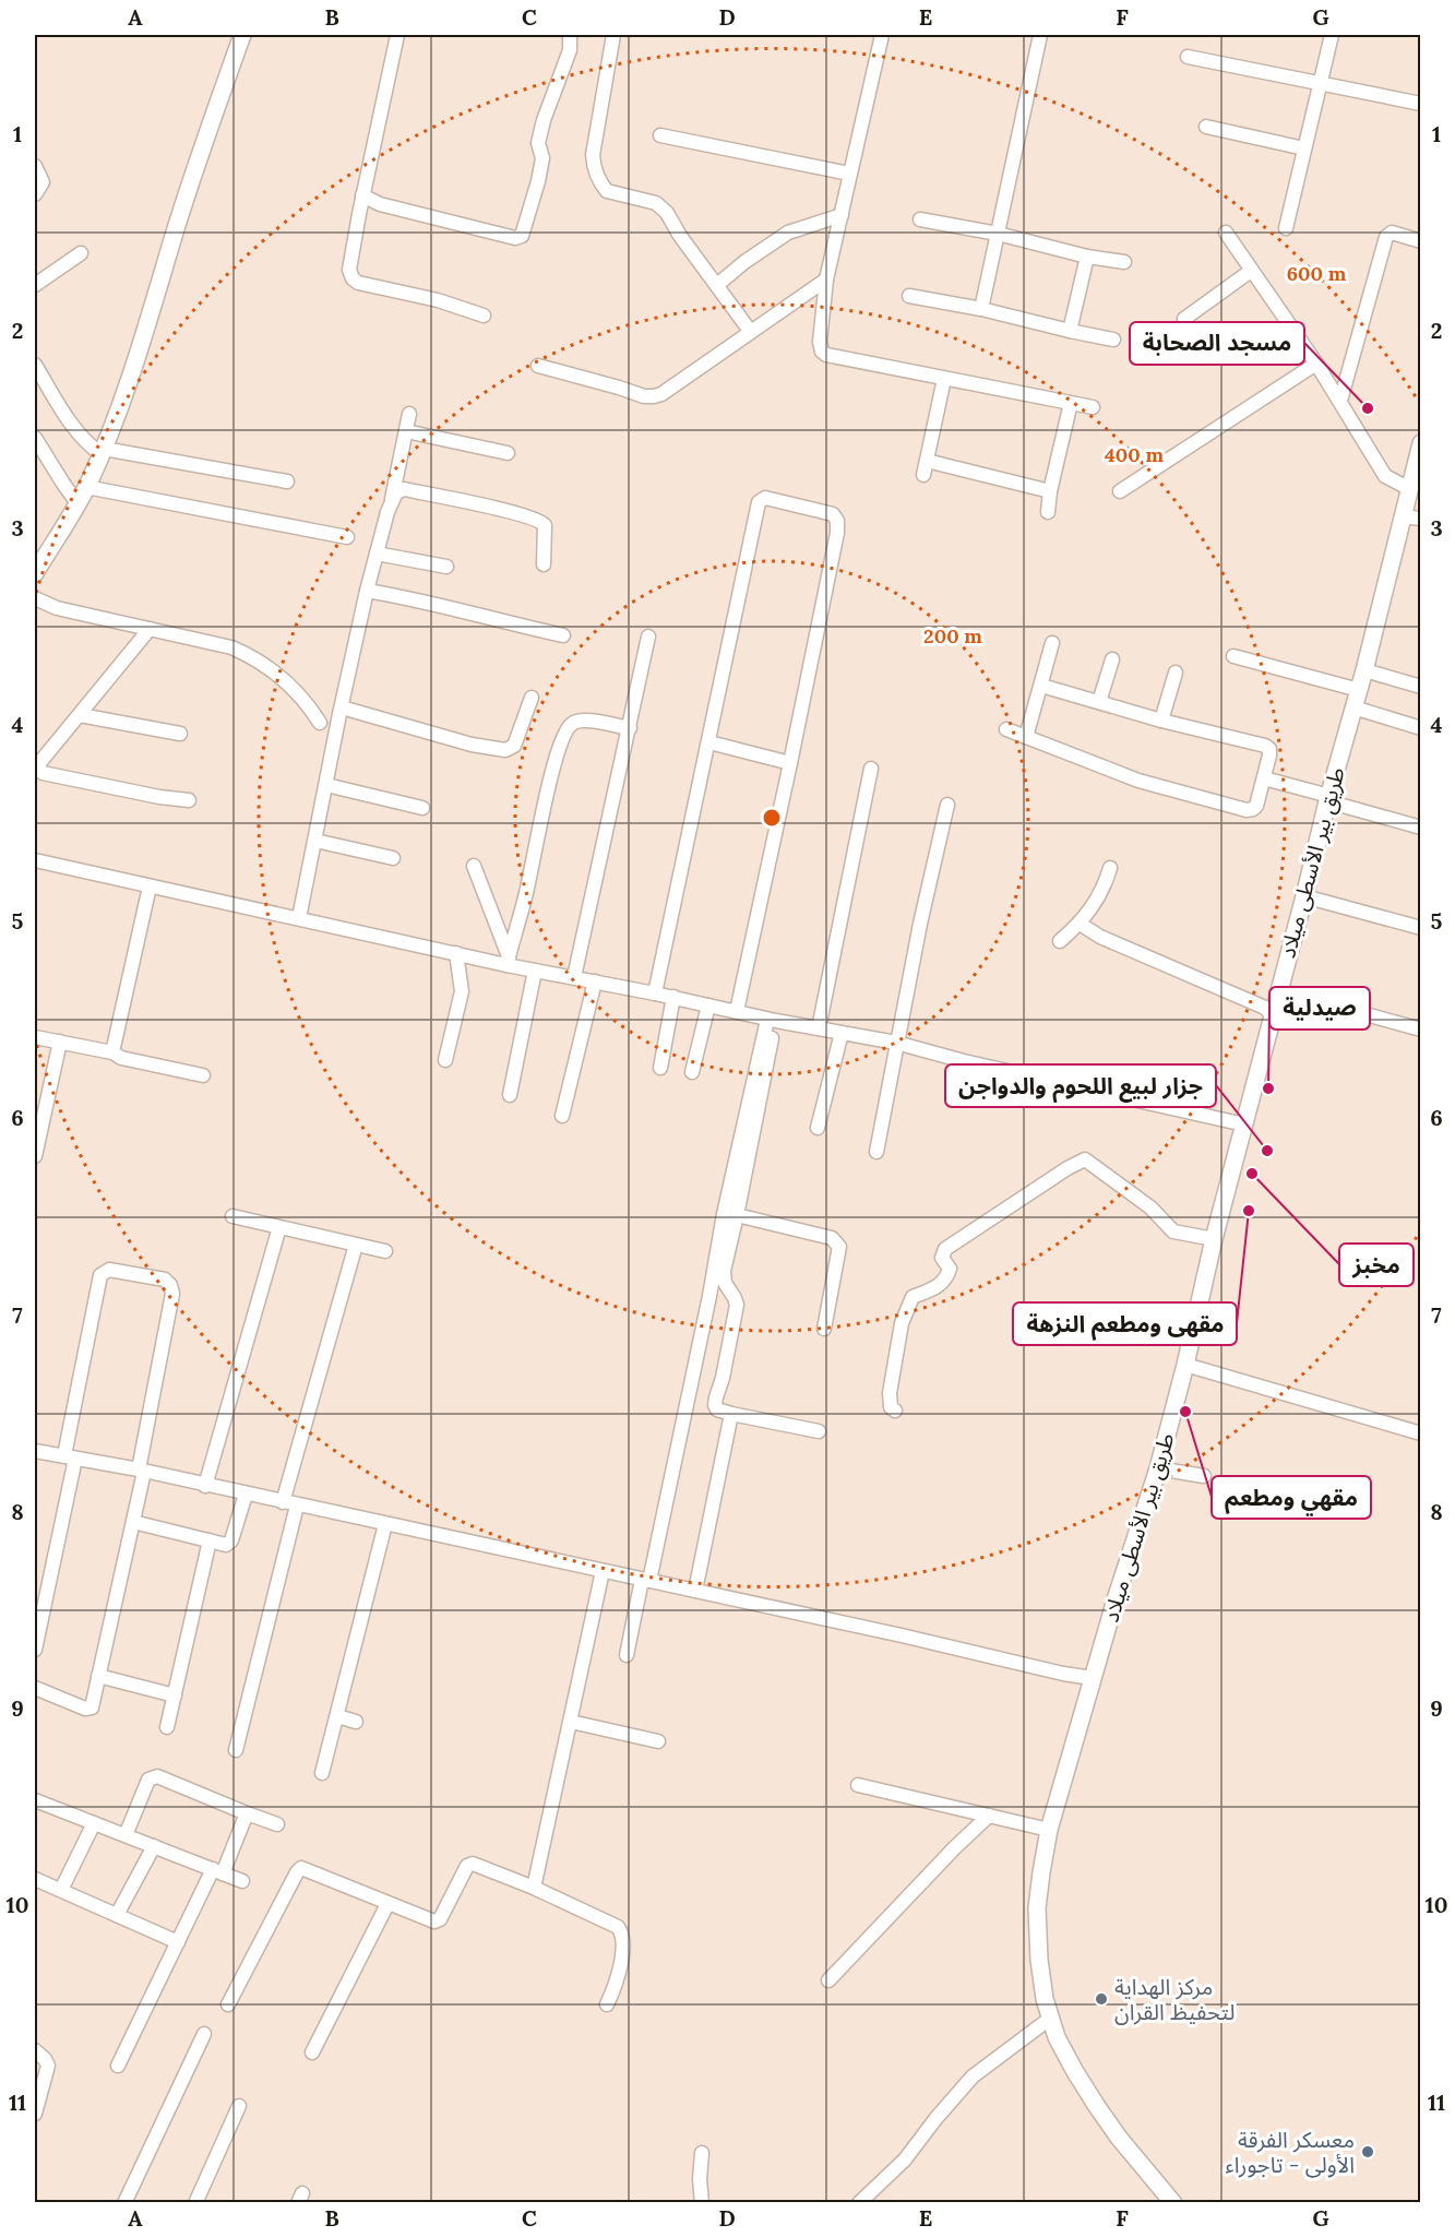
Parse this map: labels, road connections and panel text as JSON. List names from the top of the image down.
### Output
{
  "streets": {
    "main road": ["طريق بير الأسطى ميلاد"]
  },
  "places": [
    "مسجد الصحابة",
    "صيدلية",
    "جزار لبيع اللحوم والدواجن",
    "مخبز",
    "مقهى ومطعم النزهة",
    "مقهي ومطعم",
    "مركز الهداية لتحفيظ القران",
    "معسكر الفرقة الأولى - تاجوراء"
  ],
  "grid": {
    "columns": [
      "A",
      "B",
      "C",
      "D",
      "E",
      "F",
      "G"
    ],
    "rows": [
      "1",
      "2",
      "3",
      "4",
      "5",
      "6",
      "7",
      "8",
      "9",
      "10",
      "11"
    ]
  },
  "rings": ["600 m", "400 m", "200 m"]
}
